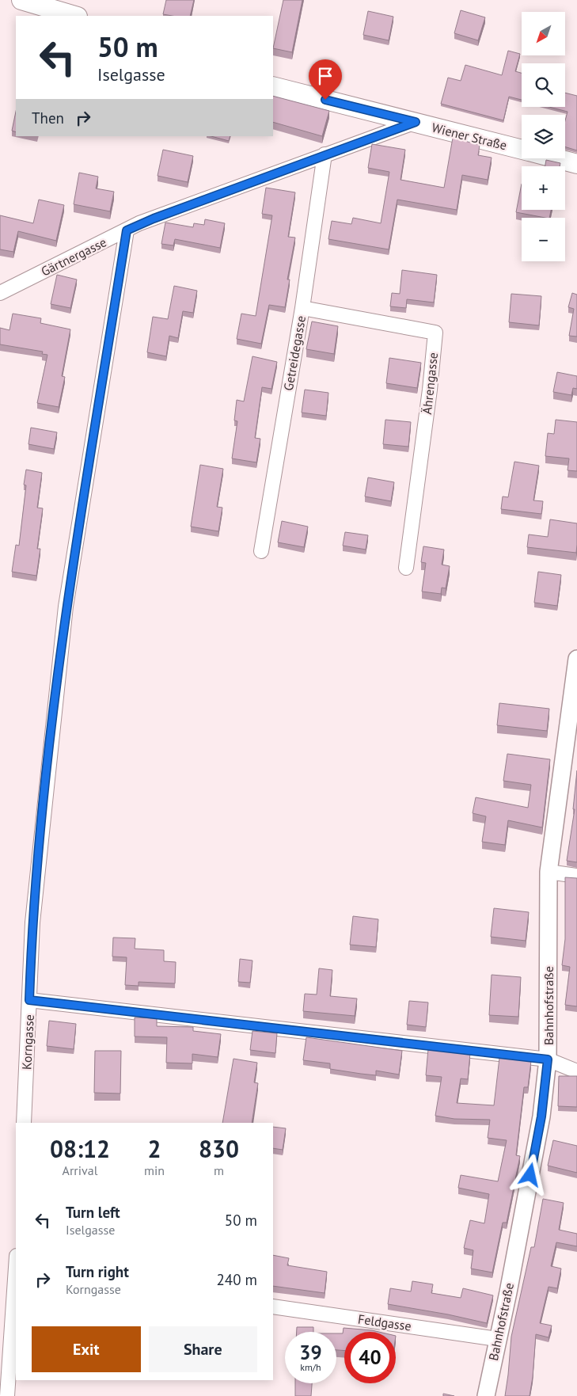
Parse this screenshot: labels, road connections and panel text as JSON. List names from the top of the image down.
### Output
{
  "streets": {
    "main road": ["Wiener Straße"],
    "street": [
      "Gärtnergasse",
      "Getreidegasse",
      "Ährengasse",
      "Bahnhofstraße",
      "Korngasse",
      "Feldgasse"
    ]
  },
  "crossings": [
    ["Wiener Straße", "Gärtnergasse"],
    ["Gärtnergasse", "Getreidegasse"],
    ["Gärtnergasse", "Korngasse"],
    ["Getreidegasse", "Ährengasse"],
    ["Bahnhofstraße", "Feldgasse"]
  ],
  "north": "bottom left",
  "page": {
    "map_buttons": ["+", "−"],
    "turn": ["50 m", "Iselgasse"],
    "then": "Then",
    "eta": [
      "08:12",
      "Arrival",
      "2",
      "min",
      "830",
      "m"
    ],
    "list": [
      {
        "name": "Turn left",
        "note": "Iselgasse",
        "value": "50 m"
      },
      {
        "name": "Turn right",
        "note": "Korngasse",
        "value": "240 m"
      }
    ],
    "buttons": ["Exit", "Share"],
    "speed": "39 km/h",
    "limit": "40"
  }
}
